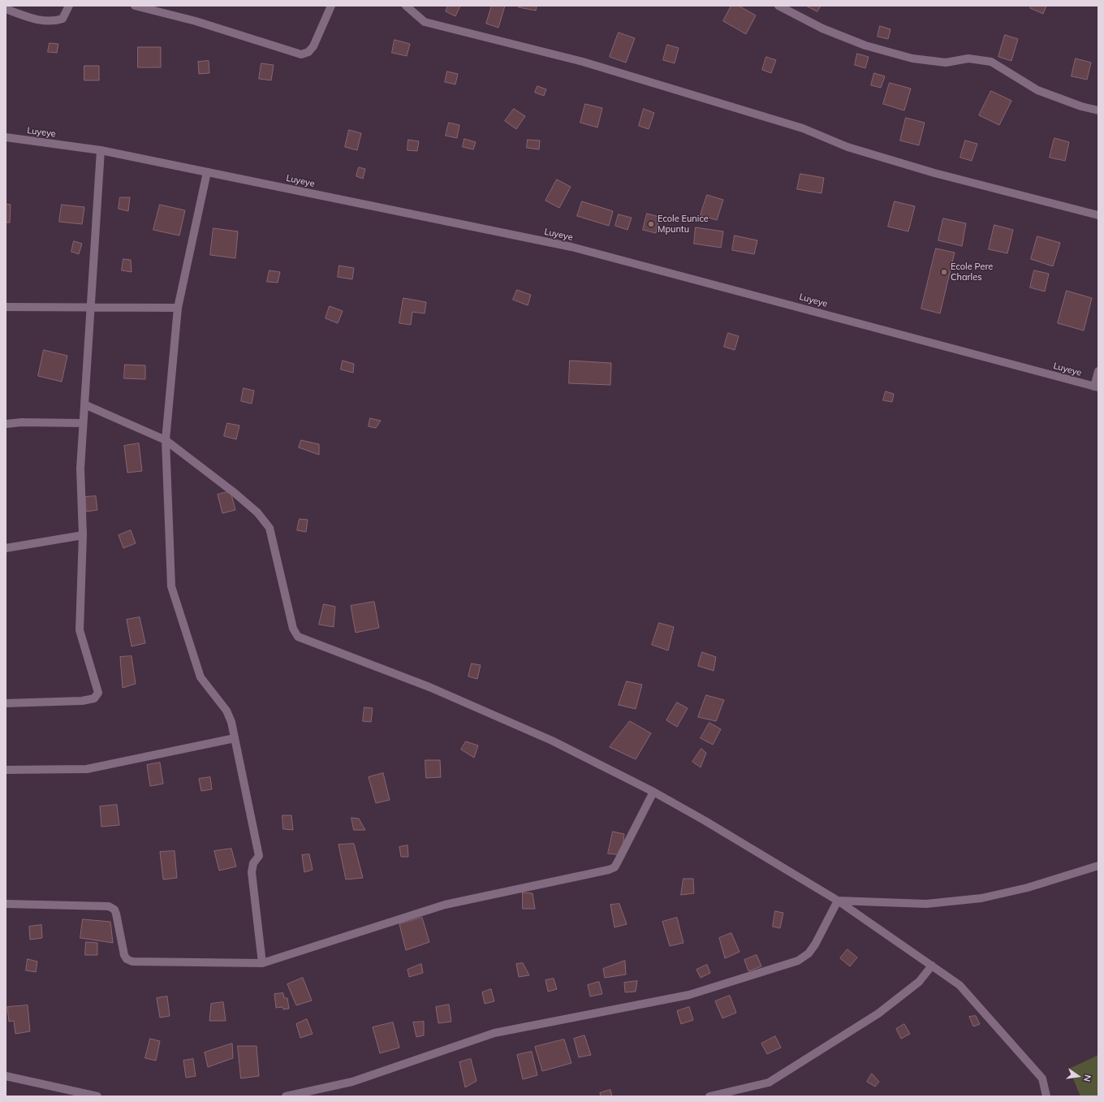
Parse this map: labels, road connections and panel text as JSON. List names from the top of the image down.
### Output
{
  "streets": {
    "street": ["Luyeye"]
  },
  "places": ["Ecole Eunice Mpuntu", "Ecole Pere Charles"],
  "north": "right"
}
